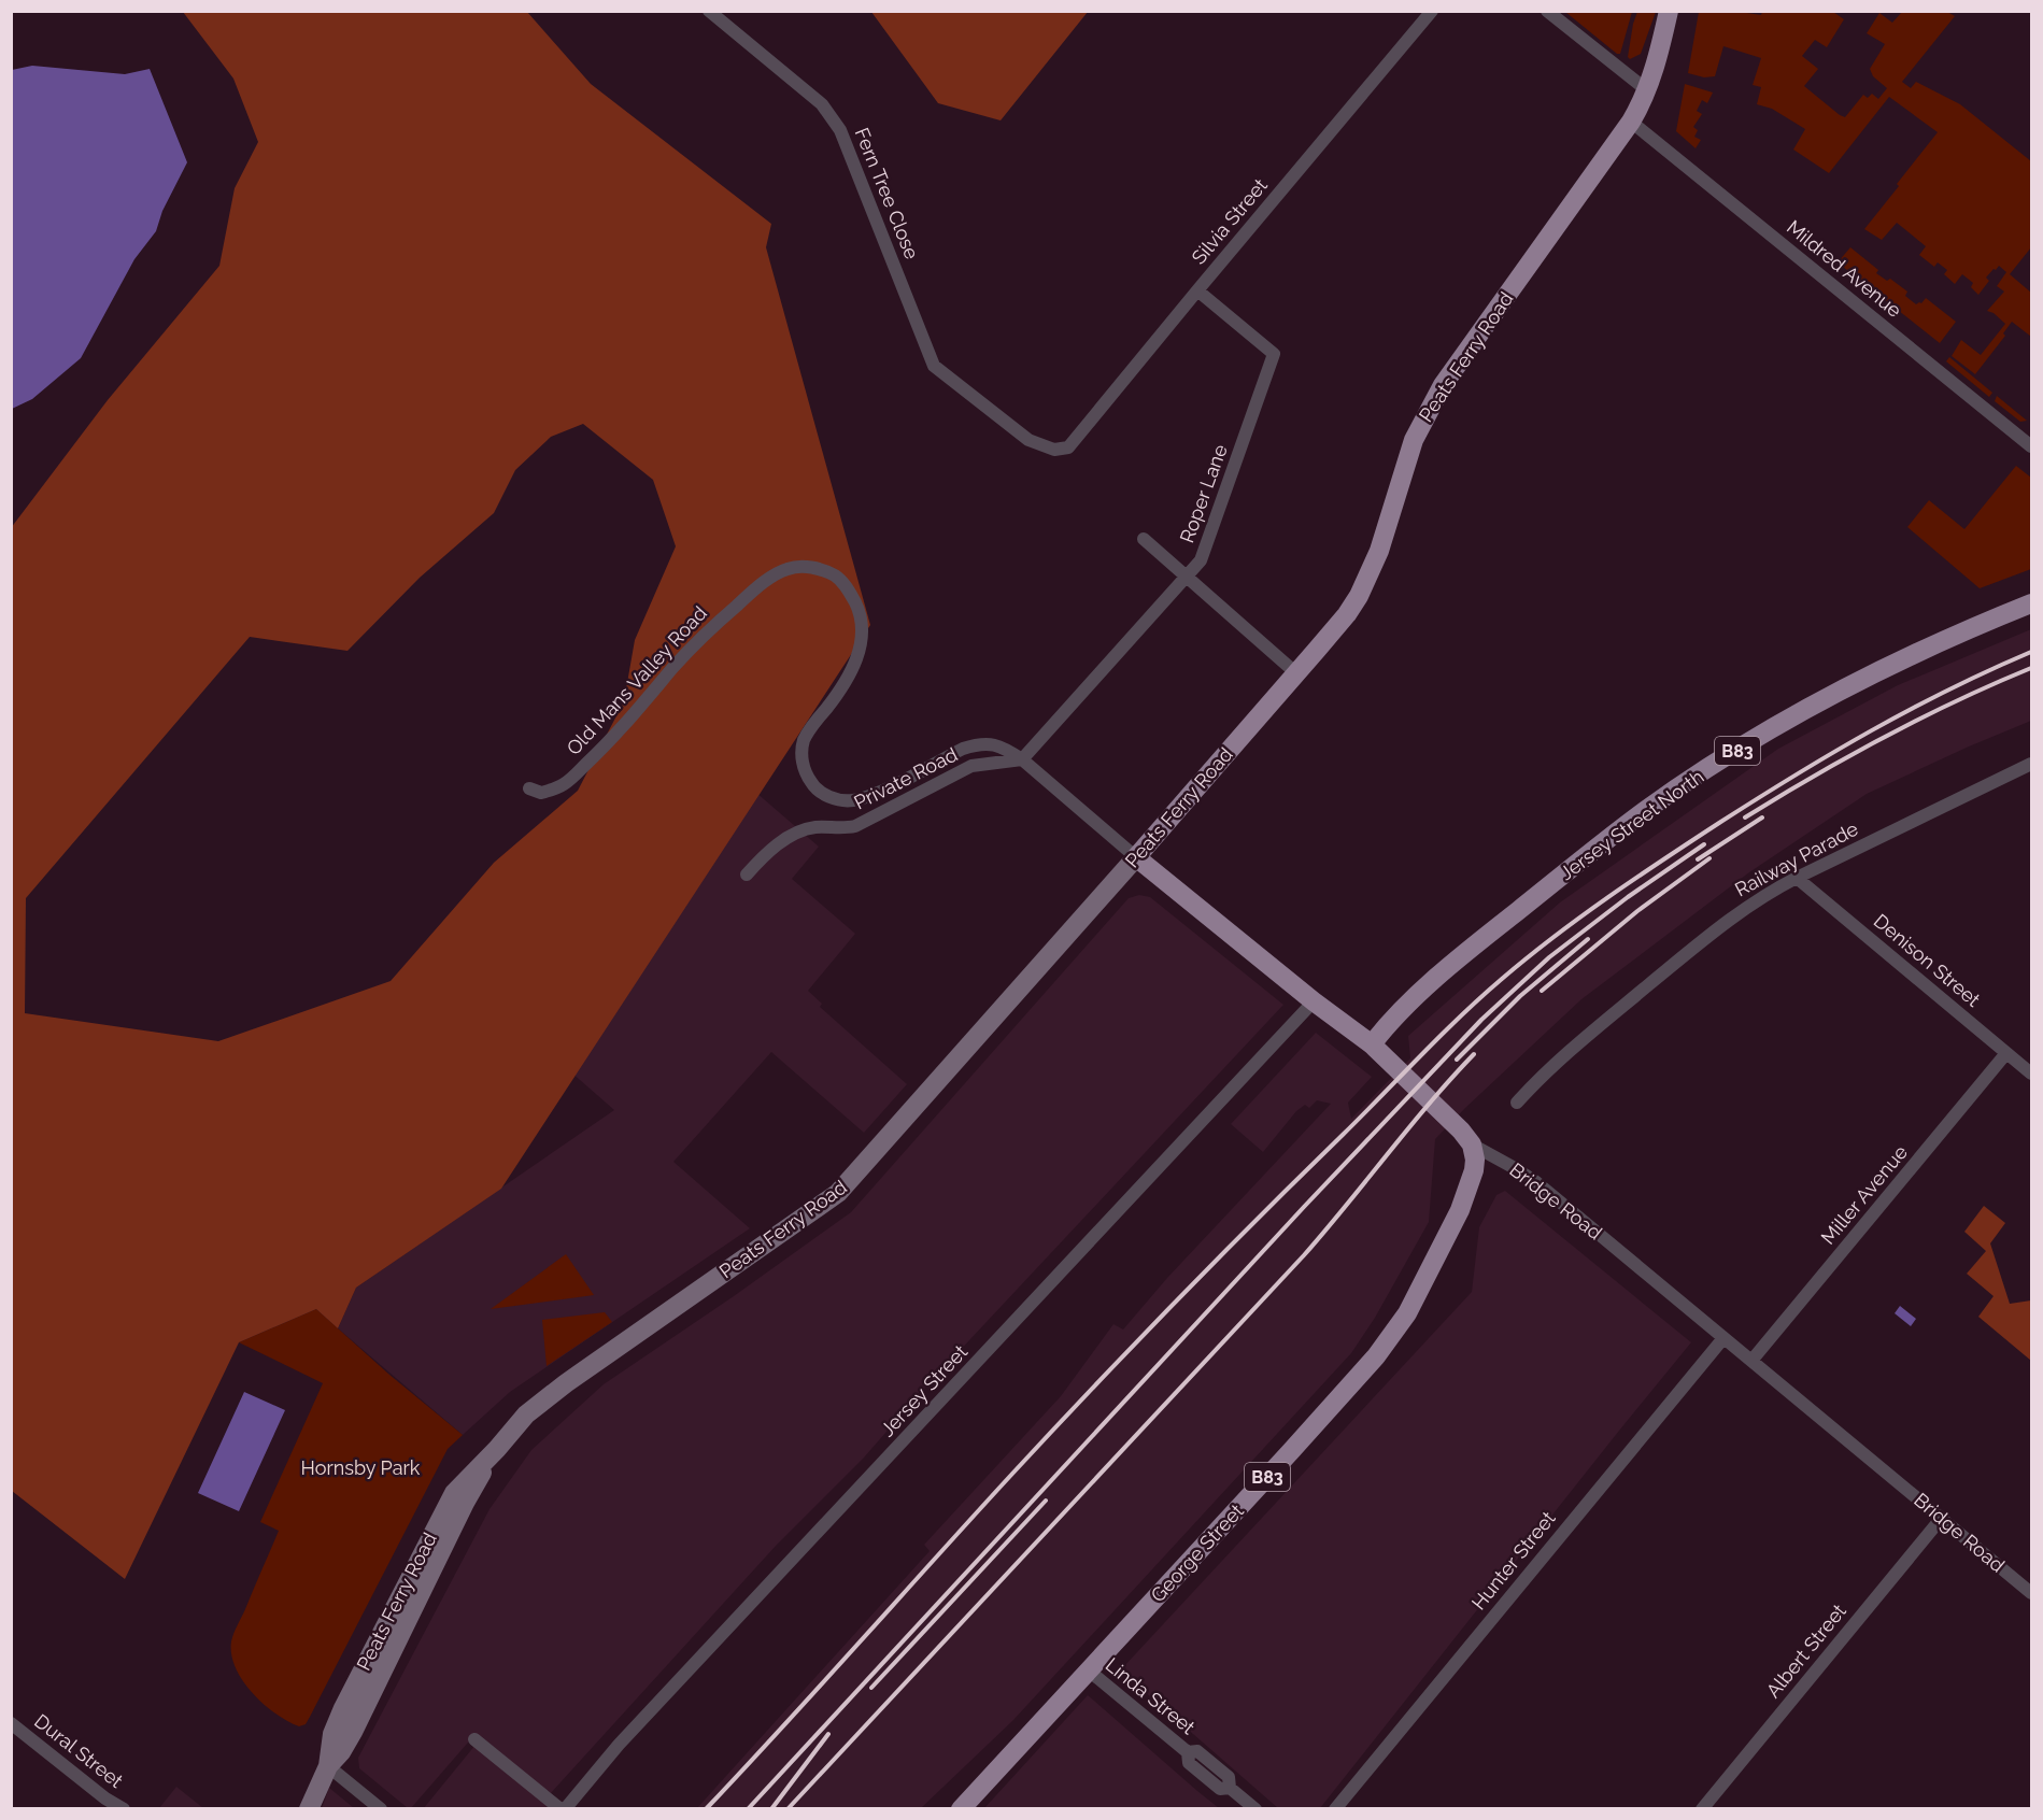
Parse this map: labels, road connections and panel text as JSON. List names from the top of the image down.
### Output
{
  "streets": {
    "main road": [
      "Peats Ferry Road",
      "B83",
      "Jersey Street North",
      "Bridge Road",
      "George Street"
    ],
    "street": [
      "Fern Tree Close",
      "Silvia Street",
      "Mildred Avenue",
      "Roper Lane",
      "Old Mans Valley Road",
      "Private Road",
      "Railway Parade",
      "Denison Street",
      "Miller Avenue",
      "Jersey Street",
      "Hunter Street",
      "Albert Street",
      "Linda Street",
      "Dural Street"
    ]
  },
  "crossings": [
    ["Fern Tree Close", "Silvia Street"],
    ["Silvia Street", "Roper Lane"],
    ["Mildred Avenue", "Peats Ferry Road"],
    ["Peats Ferry Road", "Bridge Road"],
    ["Roper Lane", "Old Mans Valley Road"],
    ["Roper Lane", "Private Road"],
    ["Roper Lane", "Bridge Road"],
    ["Old Mans Valley Road", "Private Road"],
    ["Old Mans Valley Road", "Bridge Road"],
    ["Private Road", "Bridge Road"],
    ["Jersey Street North", "Bridge Road"],
    ["Railway Parade", "Denison Street"],
    ["Denison Street", "Miller Avenue"],
    ["Miller Avenue", "Bridge Road"],
    ["Bridge Road", "Jersey Street"],
    ["Bridge Road", "George Street"],
    ["Bridge Road", "Hunter Street"],
    ["Bridge Road", "Albert Street"],
    ["George Street", "Linda Street"]
  ],
  "parks": ["Hornsby Park"]
}
